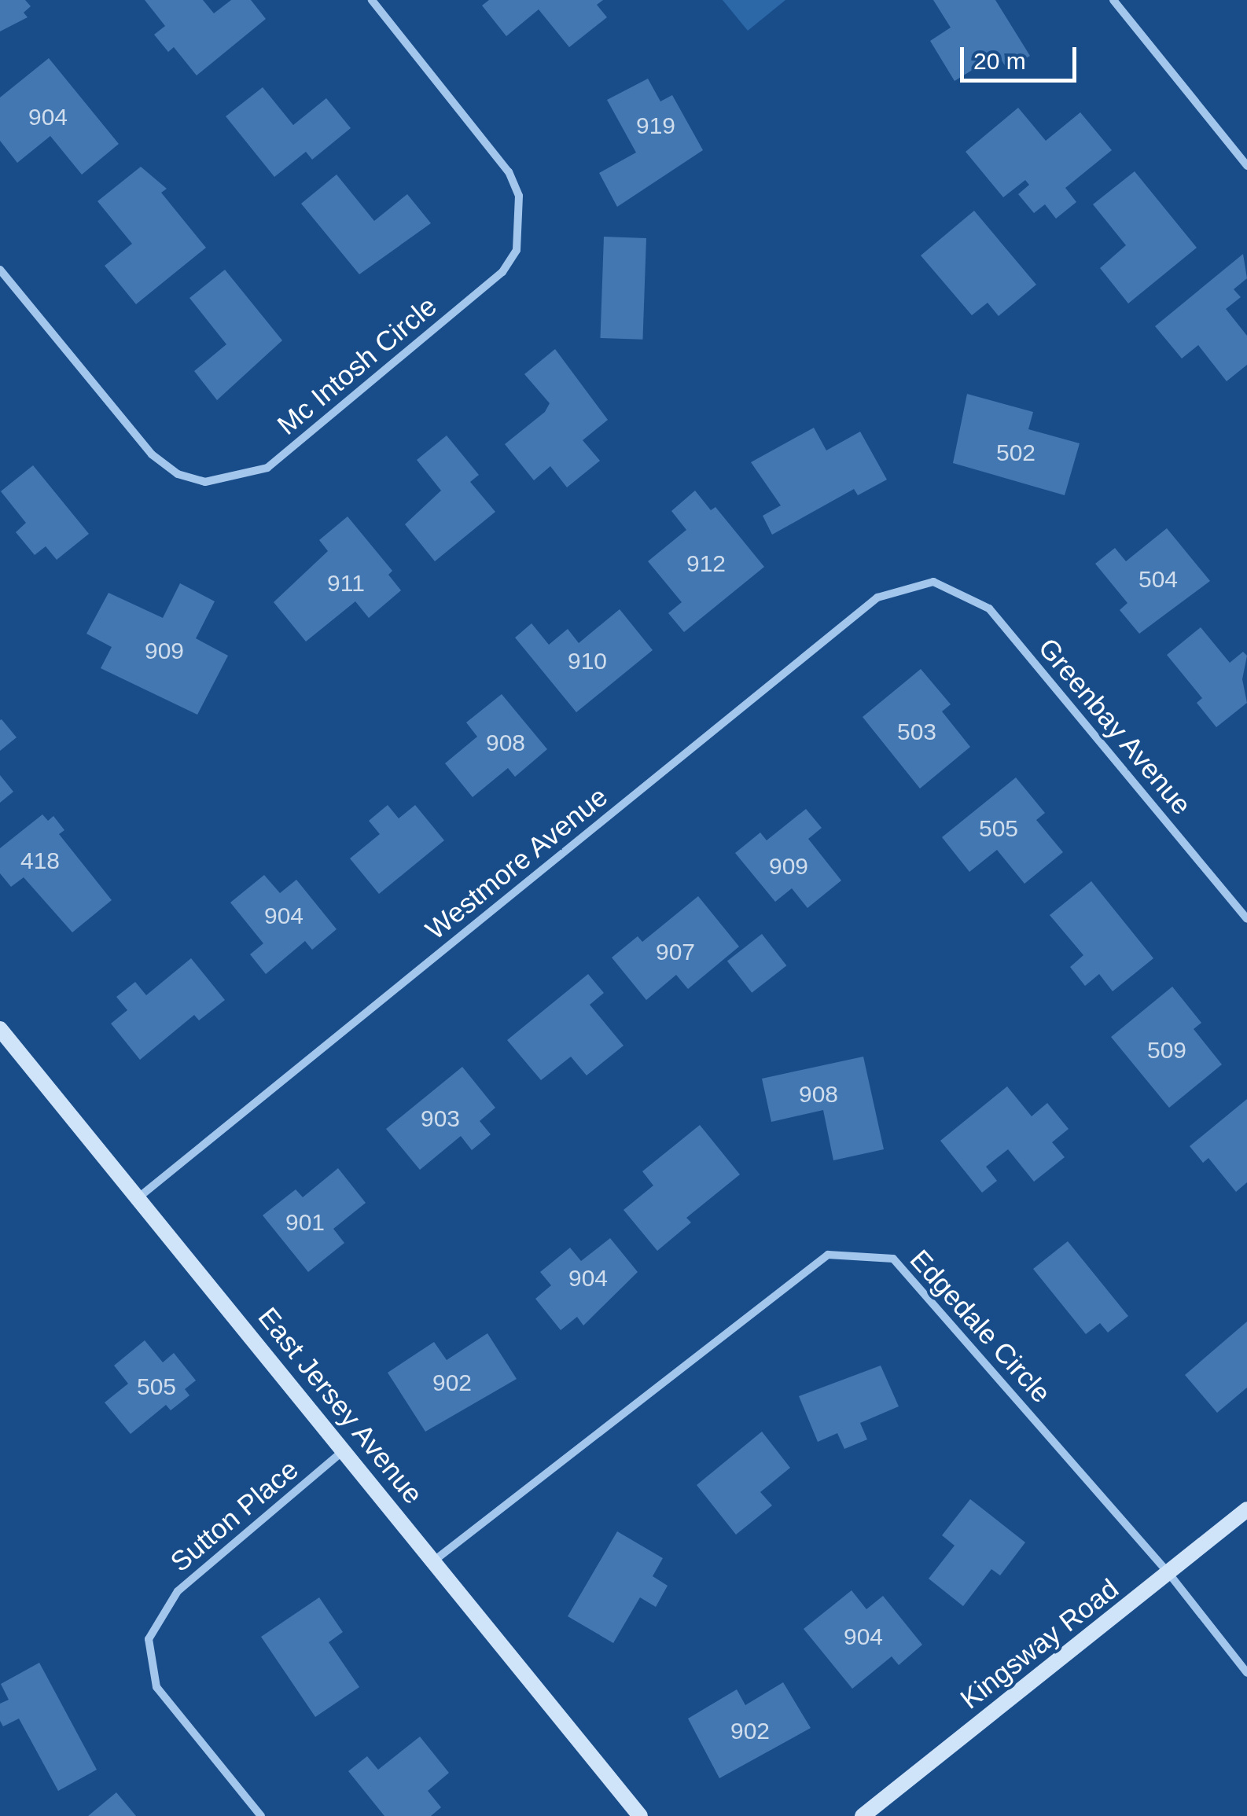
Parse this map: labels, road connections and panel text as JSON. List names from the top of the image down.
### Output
{
  "streets": {
    "street": [
      "Mc Intosh Circle",
      "Greenbay Avenue",
      "Westmore Avenue",
      "Edgedale Circle",
      "East Jersey Avenue",
      "Sutton Place",
      "Kingsway Road"
    ]
  },
  "crossings": [
    ["Greenbay Avenue", "Westmore Avenue"],
    ["Westmore Avenue", "East Jersey Avenue"],
    ["Edgedale Circle", "East Jersey Avenue"],
    ["Edgedale Circle", "Kingsway Road"],
    ["East Jersey Avenue", "Sutton Place"]
  ],
  "house_numbers": [
    "904",
    "919",
    "502",
    "912",
    "504",
    "911",
    "909",
    "910",
    "503",
    "908",
    "505",
    "418",
    "909",
    "904",
    "907",
    "509",
    "908",
    "903",
    "901",
    "904",
    "902",
    "505",
    "904",
    "902"
  ],
  "scale_bar": "20 m"
}
